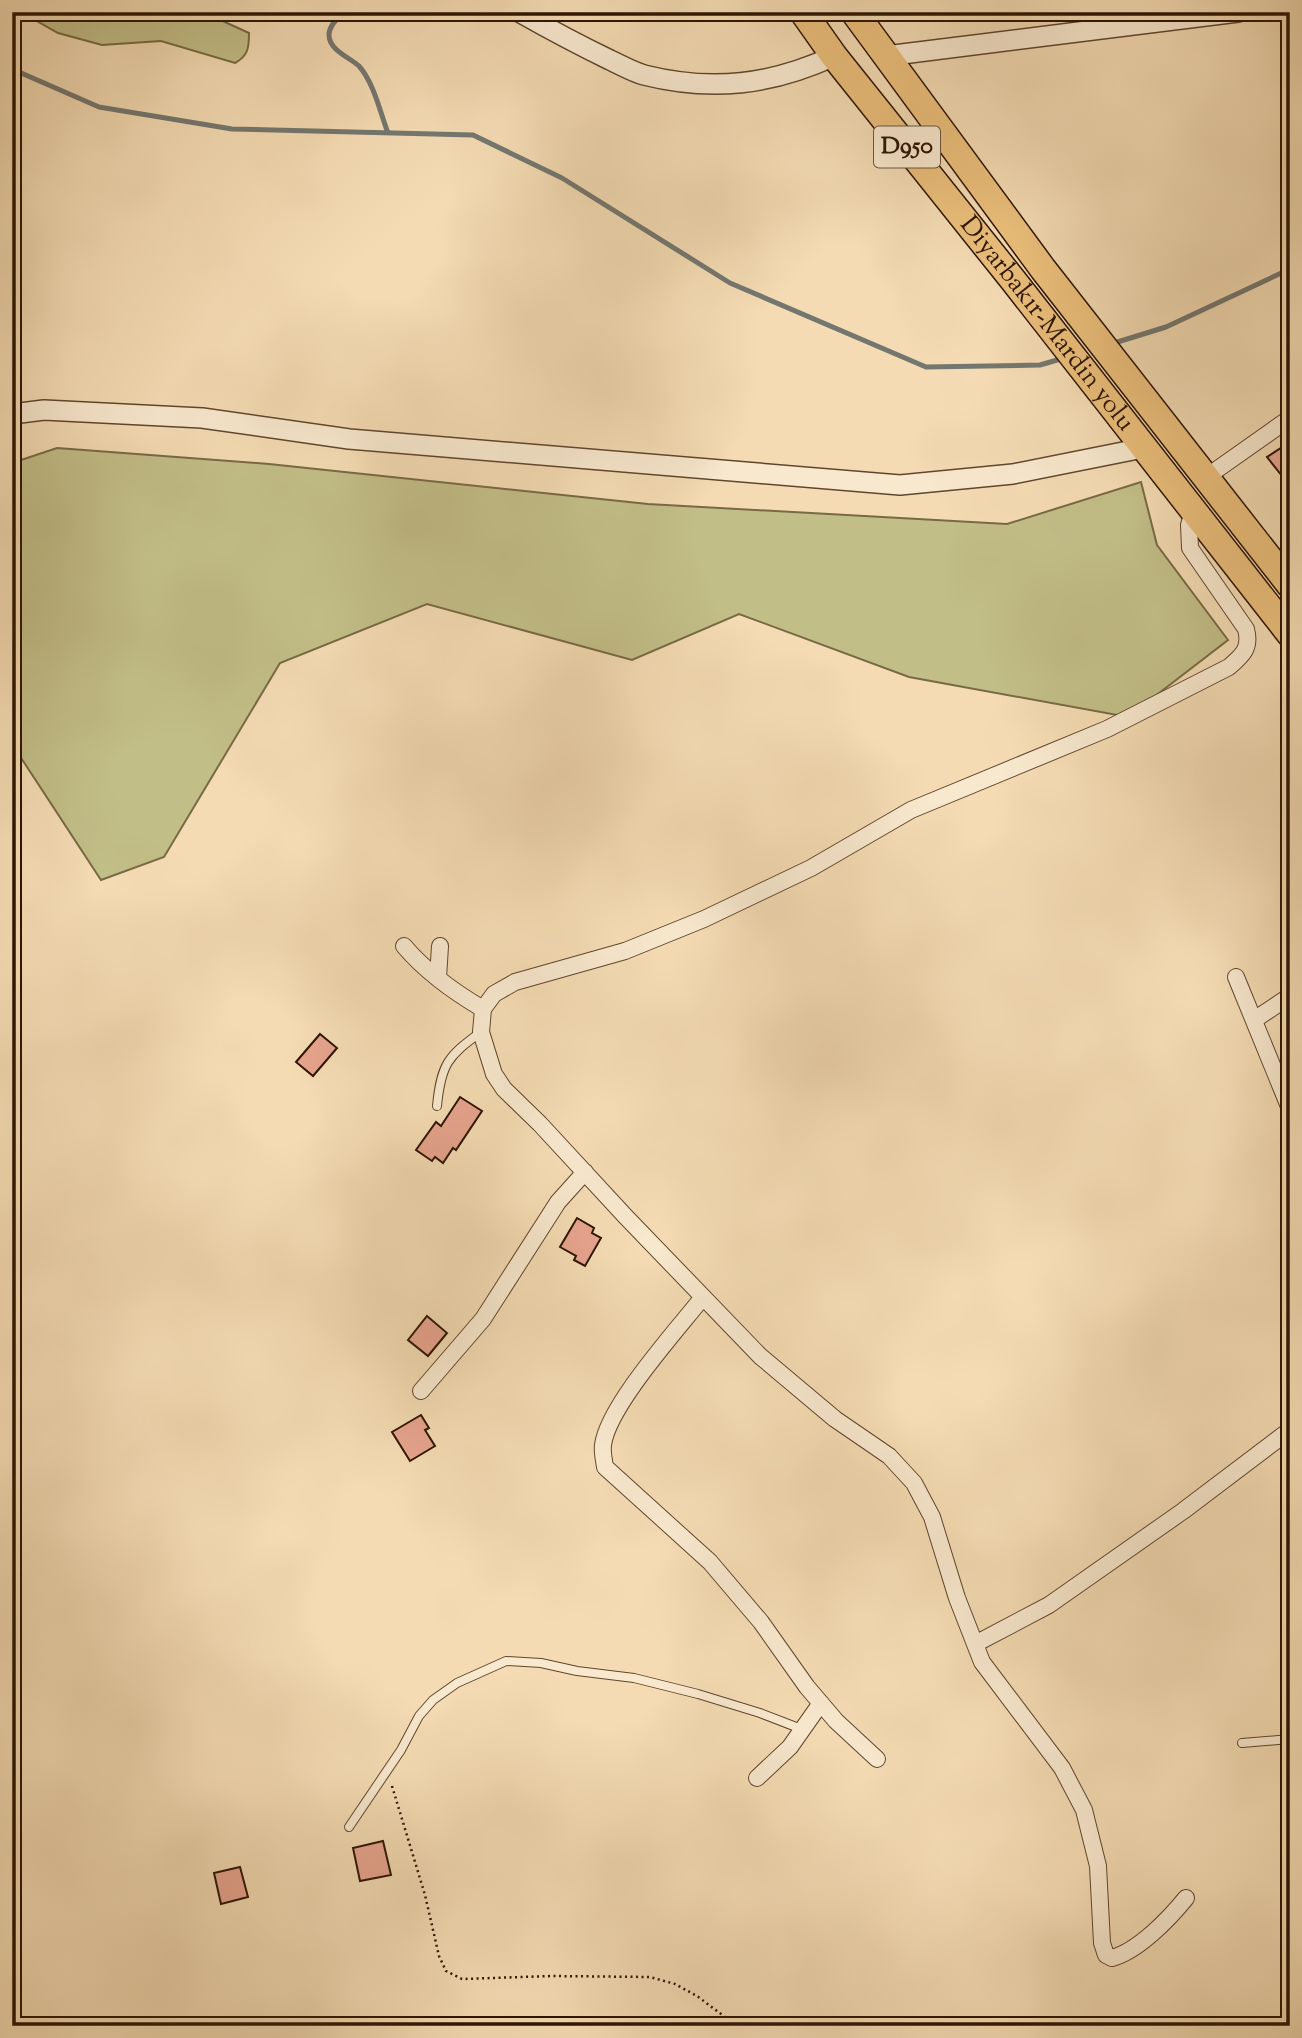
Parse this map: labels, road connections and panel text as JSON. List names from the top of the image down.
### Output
{
  "streets": {
    "highway": ["D950", "Diyarbakır-Mardin yolu"]
  }
}
